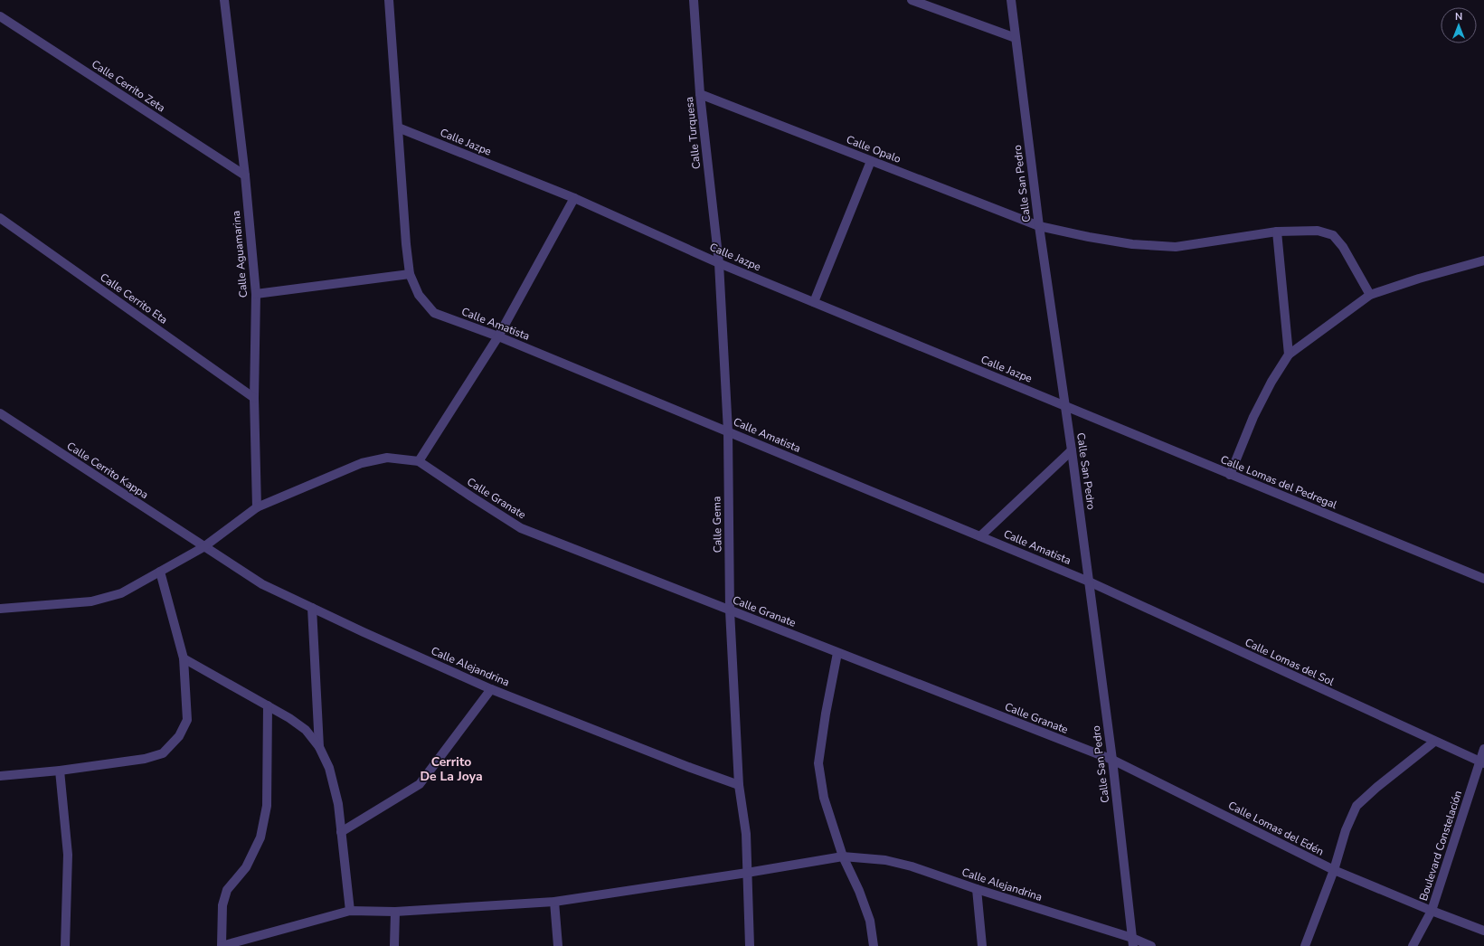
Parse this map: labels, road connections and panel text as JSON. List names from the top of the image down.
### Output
{
  "streets": {
    "street": [
      "Calle Cerrito Zeta",
      "Calle Turquesa",
      "Calle Jazpe",
      "Calle Opalo",
      "Calle San Pedro",
      "Calle Aguamarina",
      "Calle Cerrito Eta",
      "Calle Amatista",
      "Calle Cerrito Kappa",
      "Calle Lomas del Pedregal",
      "Calle Granate",
      "Calle Gema",
      "Calle Lomas del Sol",
      "Calle Alejandrina",
      "Calle Lomas del Edén",
      "Boulevard Constelación"
    ]
  },
  "crossings": [
    ["Calle Cerrito Zeta", "Calle Aguamarina"],
    ["Calle Turquesa", "Calle Jazpe"],
    ["Calle Turquesa", "Calle Opalo"],
    ["Calle Turquesa", "Calle Gema"],
    ["Calle Jazpe", "Calle San Pedro"],
    ["Calle Jazpe", "Calle Lomas del Pedregal"],
    ["Calle Jazpe", "Calle Gema"],
    ["Calle Opalo", "Calle San Pedro"],
    ["Calle San Pedro", "Calle Amatista"],
    ["Calle San Pedro", "Calle Lomas del Pedregal"],
    ["Calle San Pedro", "Calle Granate"],
    ["Calle San Pedro", "Calle Lomas del Sol"],
    ["Calle San Pedro", "Calle Alejandrina"],
    ["Calle San Pedro", "Calle Lomas del Edén"],
    ["Calle Aguamarina", "Calle Cerrito Eta"],
    ["Calle Amatista", "Calle Gema"],
    ["Calle Amatista", "Calle Lomas del Sol"],
    ["Calle Cerrito Kappa", "Calle Alejandrina"],
    ["Calle Granate", "Calle Gema"],
    ["Calle Granate", "Calle Lomas del Edén"],
    ["Calle Gema", "Calle Alejandrina"],
    ["Calle Lomas del Sol", "Boulevard Constelación"],
    ["Calle Lomas del Edén", "Boulevard Constelación"]
  ],
  "districts": ["Cerrito De La Joya"],
  "north": "top"
}
